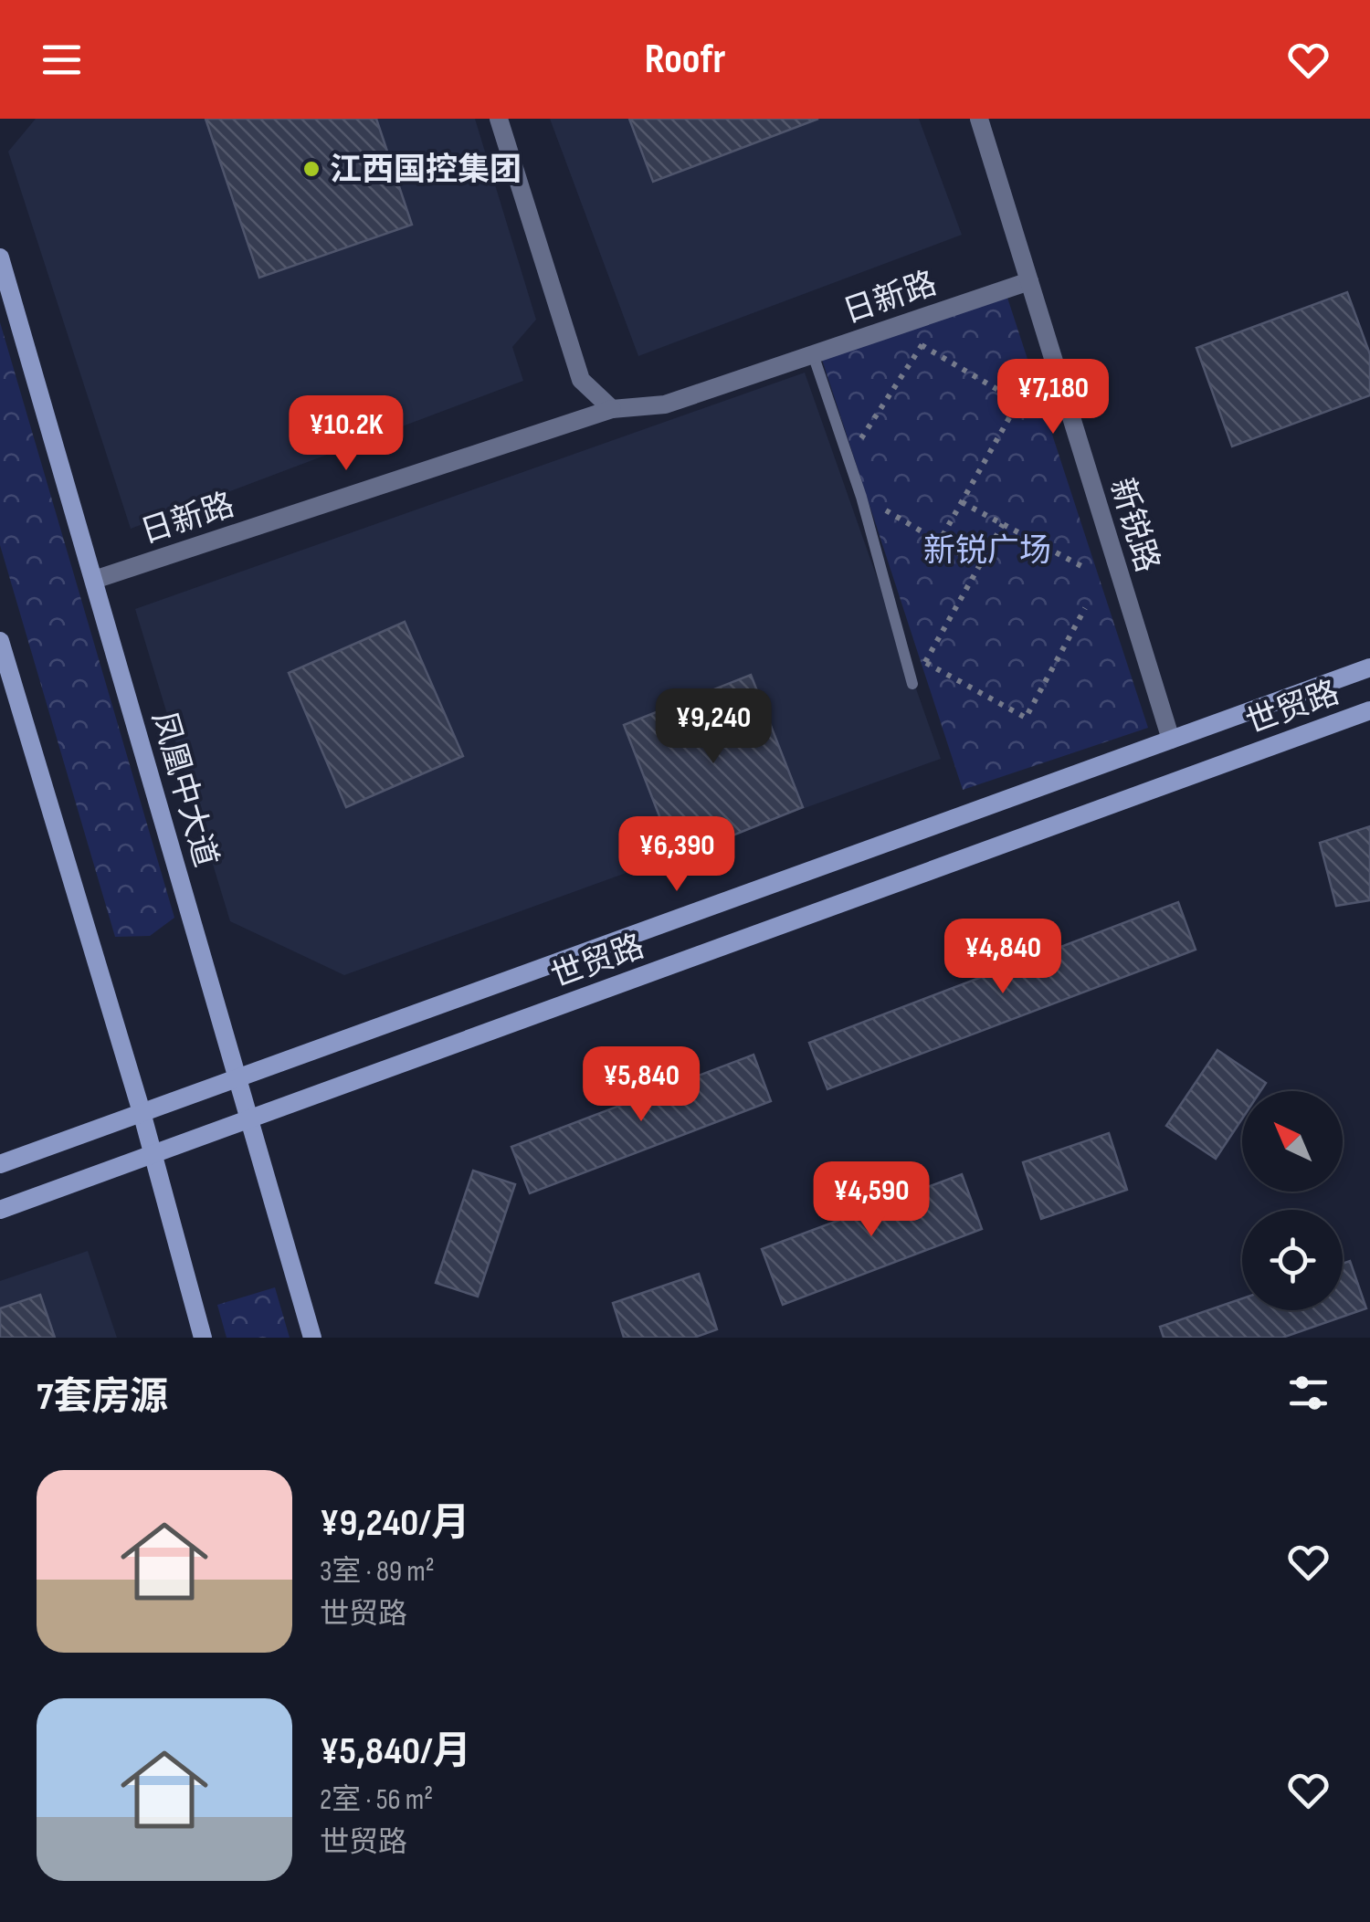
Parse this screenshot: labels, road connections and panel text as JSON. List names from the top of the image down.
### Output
{
  "streets": {
    "main road": ["世贸路", "凤凰中大道"],
    "street": ["日新路", "新锐路"]
  },
  "crossings": [
    ["日新路", "新锐路"],
    ["日新路", "凤凰中大道"],
    ["新锐路", "世贸路"],
    ["世贸路", "凤凰中大道"]
  ],
  "parks": ["新锐广场"],
  "places": ["江西国控集团"],
  "north": "top left",
  "page": {
    "header": "Roofr",
    "price": [
      "¥7,180",
      "¥10.2K",
      "¥9,240",
      "¥6,390",
      "¥4,840",
      "¥5,840",
      "¥4,590"
    ],
    "heading": "7套房源",
    "list": [
      {
        "name": "¥9,240/月",
        "note": "3室 · 89 m² · 世贸路"
      },
      {
        "name": "¥5,840/月",
        "note": "2室 · 56 m² · 世贸路"
      }
    ]
  }
}
